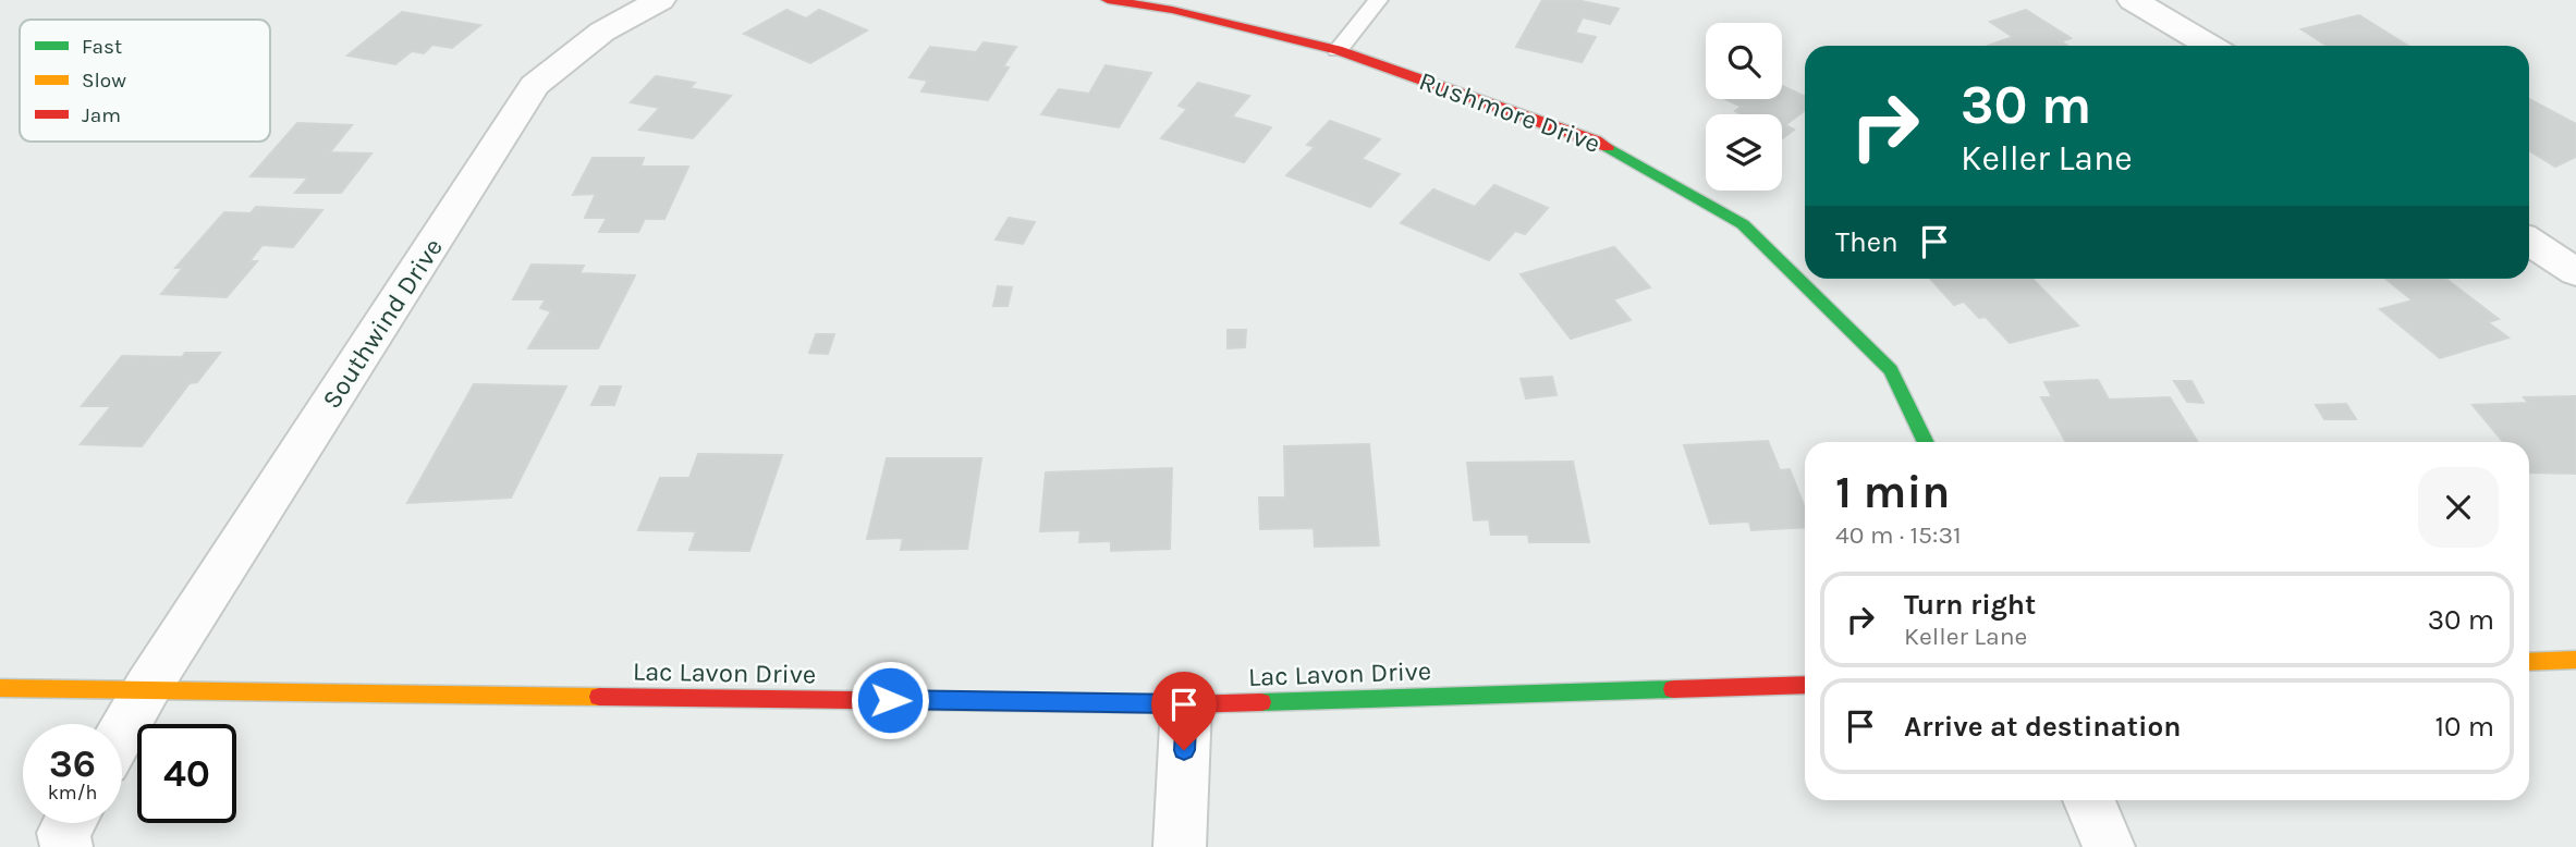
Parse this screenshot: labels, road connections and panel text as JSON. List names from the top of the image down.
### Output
{
  "streets": {
    "street": ["Rushmore Drive", "Southwind Drive", "Lac Lavon Drive"]
  },
  "crossings": [
    ["Southwind Drive", "Lac Lavon Drive"]
  ],
  "legend": ["Fast", "Slow", "Jam"],
  "page": {
    "turn": ["30 m", "Keller Lane"],
    "then": "Then",
    "heading": ["1 min", "40 m · 15:31"],
    "list": [
      {
        "name": "Turn right",
        "note": "Keller Lane",
        "value": "30 m"
      },
      {
        "name": "Arrive at destination",
        "value": "10 m"
      }
    ],
    "speed": "36 km/h",
    "limit": "40"
  }
}
